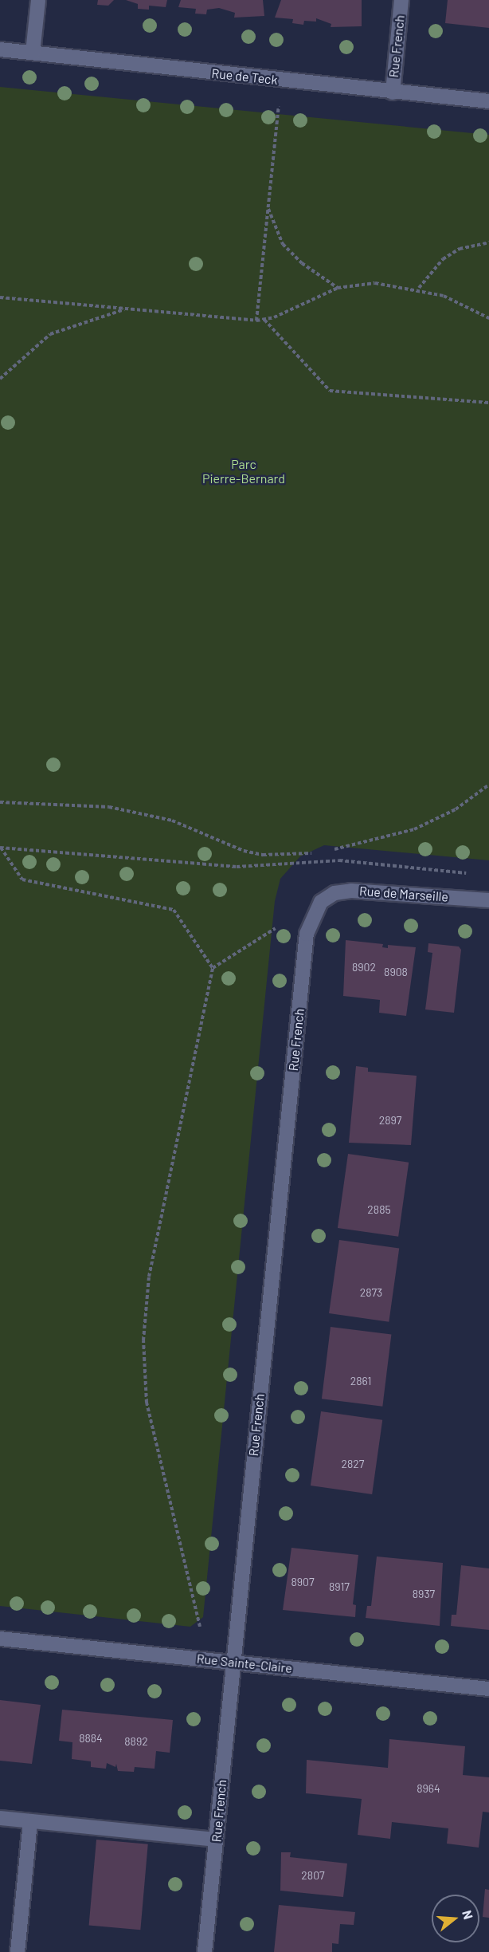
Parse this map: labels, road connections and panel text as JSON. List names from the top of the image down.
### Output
{
  "streets": {
    "street": [
      "Rue French",
      "Rue de Teck",
      "Rue de Marseille",
      "Rue Sainte-Claire"
    ]
  },
  "crossings": [
    ["Rue French", "Rue de Teck"],
    ["Rue French", "Rue de Marseille"],
    ["Rue French", "Rue Sainte-Claire"]
  ],
  "parks": ["Parc Pierre-Bernard"],
  "house_numbers": [
    "8902",
    "8908",
    "2897",
    "2885",
    "2873",
    "2861",
    "2827",
    "8907",
    "8917",
    "8937",
    "8884",
    "8892",
    "8964",
    "2807"
  ],
  "north": "right"
}
